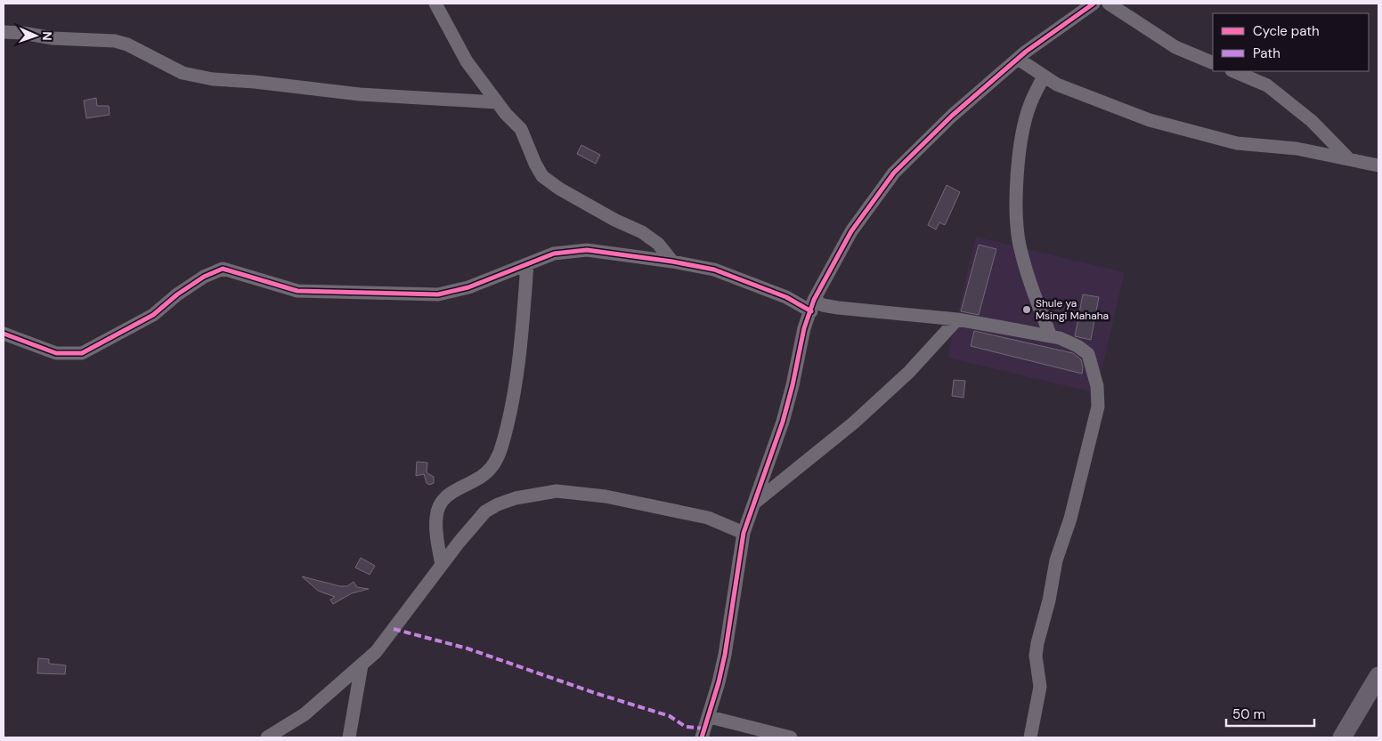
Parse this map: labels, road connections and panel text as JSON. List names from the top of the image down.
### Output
{
  "places": ["Shule ya Msingi Mahaha"],
  "legend": ["Cycle path", "Path"],
  "scale_bar": "50 m",
  "north": "right"
}
